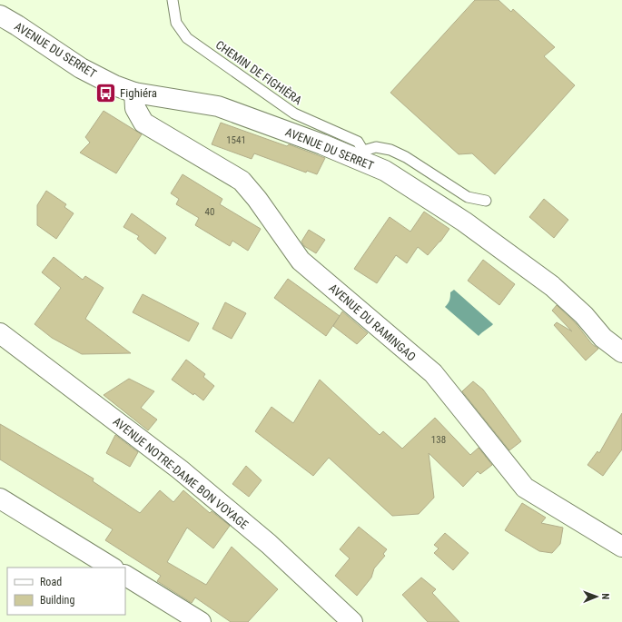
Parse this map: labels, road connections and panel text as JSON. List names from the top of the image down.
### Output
{
  "streets": {
    "street": ["AVENUE DU SERRET", "AVENUE DU RAMINGAO", "AVENUE NOTRE-DAME BON VOYAGE"],
    "lane": ["CHEMIN DE FIGHIÈRA"]
  },
  "crossings": [
    ["AVENUE DU SERRET", "CHEMIN DE FIGHIÈRA"],
    ["AVENUE DU SERRET", "AVENUE DU RAMINGAO"]
  ],
  "places": {
    "bus stop": ["Fighiéra"]
  },
  "house_numbers": ["1541", "40", "138"],
  "legend": ["Road", "Building"],
  "north": "right"
}
